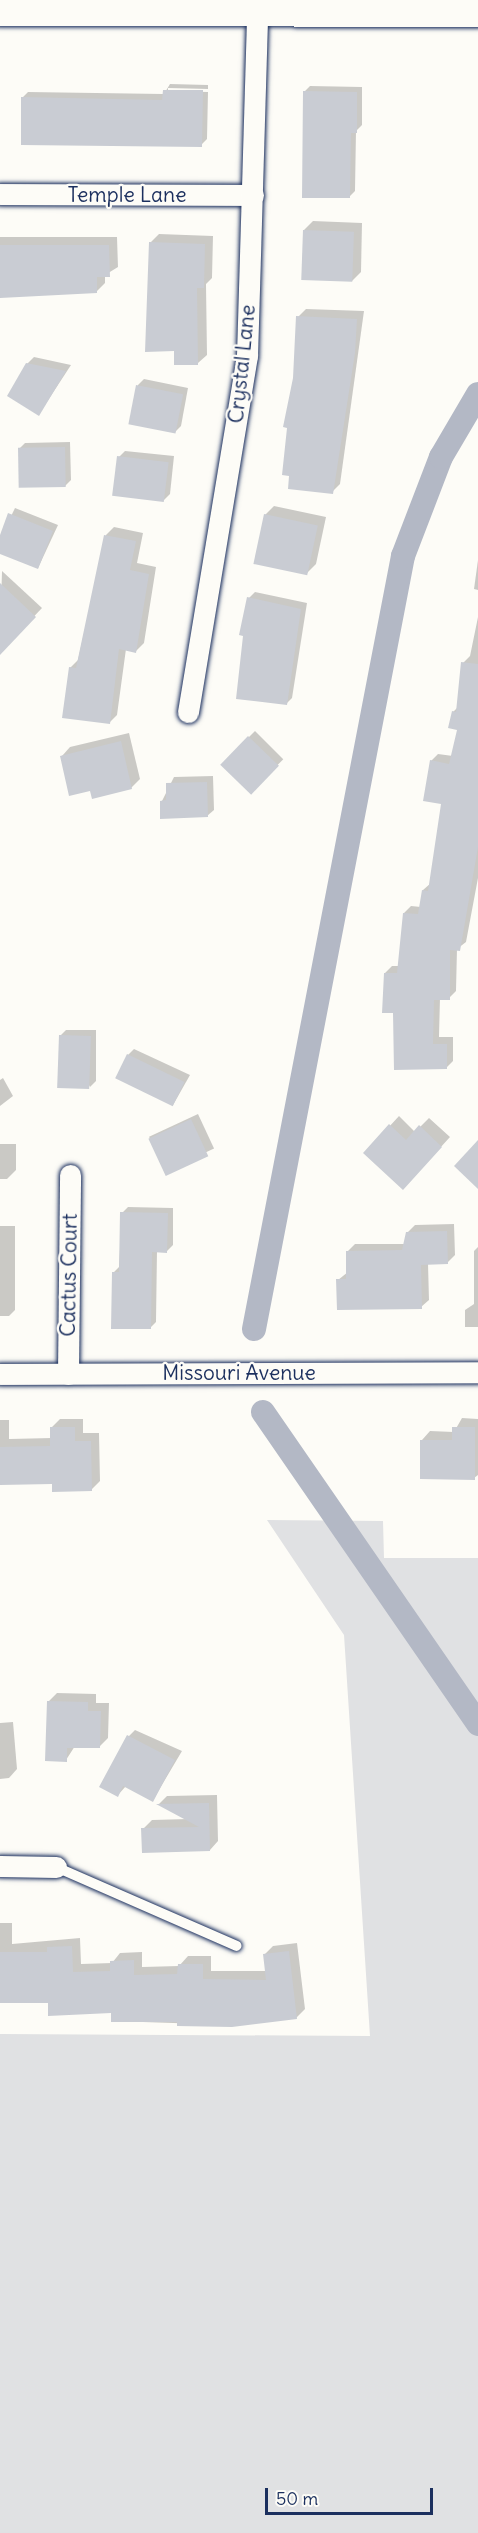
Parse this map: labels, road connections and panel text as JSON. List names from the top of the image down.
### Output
{
  "streets": {
    "street": [
      "Temple Lane",
      "Crystal Lane",
      "Cactus Court",
      "Missouri Avenue"
    ]
  },
  "crossings": [
    ["Temple Lane", "Crystal Lane"],
    ["Cactus Court", "Missouri Avenue"]
  ],
  "scale_bar": "50 m"
}
